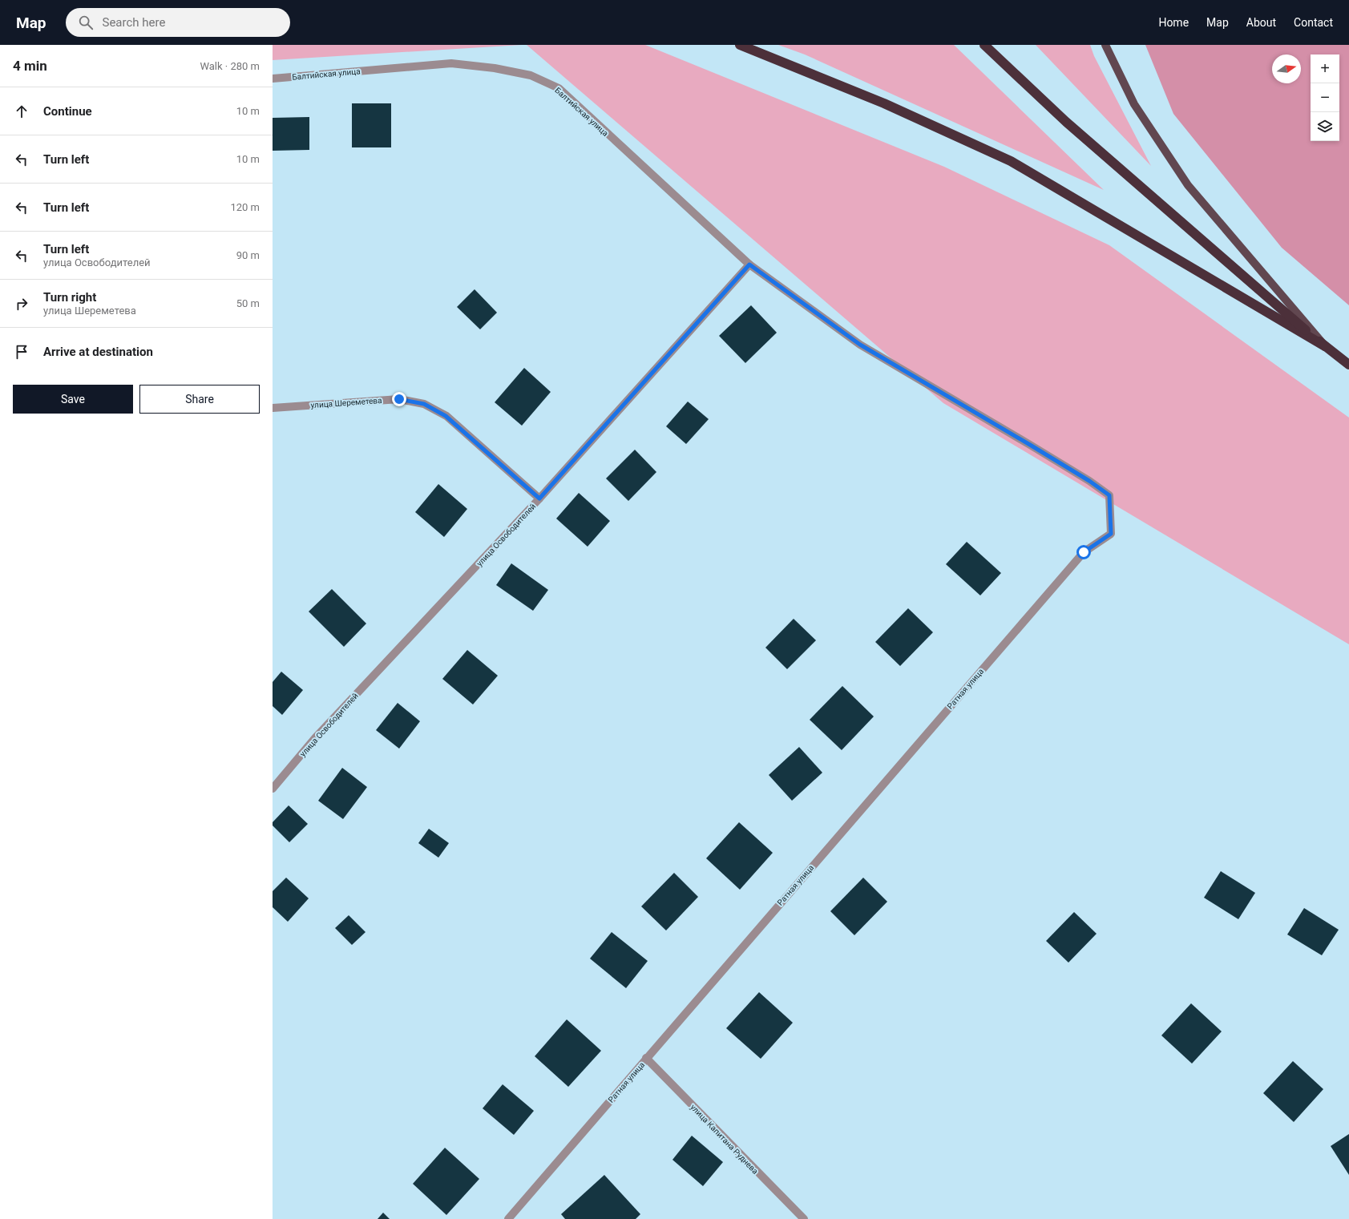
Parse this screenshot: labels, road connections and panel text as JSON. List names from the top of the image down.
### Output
{
  "streets": {
    "street": [
      "Балтийская улица",
      "улица Шереметева",
      "улица Освободителей",
      "Ратная улица",
      "улица Капитана Руднева"
    ]
  },
  "crossings": [
    ["Балтийская улица", "улица Освободителей"],
    ["Балтийская улица", "Ратная улица"],
    ["улица Шереметева", "улица Освободителей"],
    ["Ратная улица", "улица Капитана Руднева"]
  ],
  "north": "right",
  "page": {
    "header": "Map",
    "search": "Search here",
    "nav": [
      "Home",
      "Map",
      "About",
      "Contact"
    ],
    "heading": ["4 min", "Walk · 280 m"],
    "map_buttons": ["+", "−"],
    "list": [
      ["Continue", "10 m"],
      ["Turn left", "10 m"],
      ["Turn left", "120 m"],
      ["Turn left", "улица Освободителей", "90 m"],
      ["Turn right", "улица Шереметева", "50 m"],
      "Arrive at destination"
    ],
    "buttons": ["Save", "Share"]
  }
}
